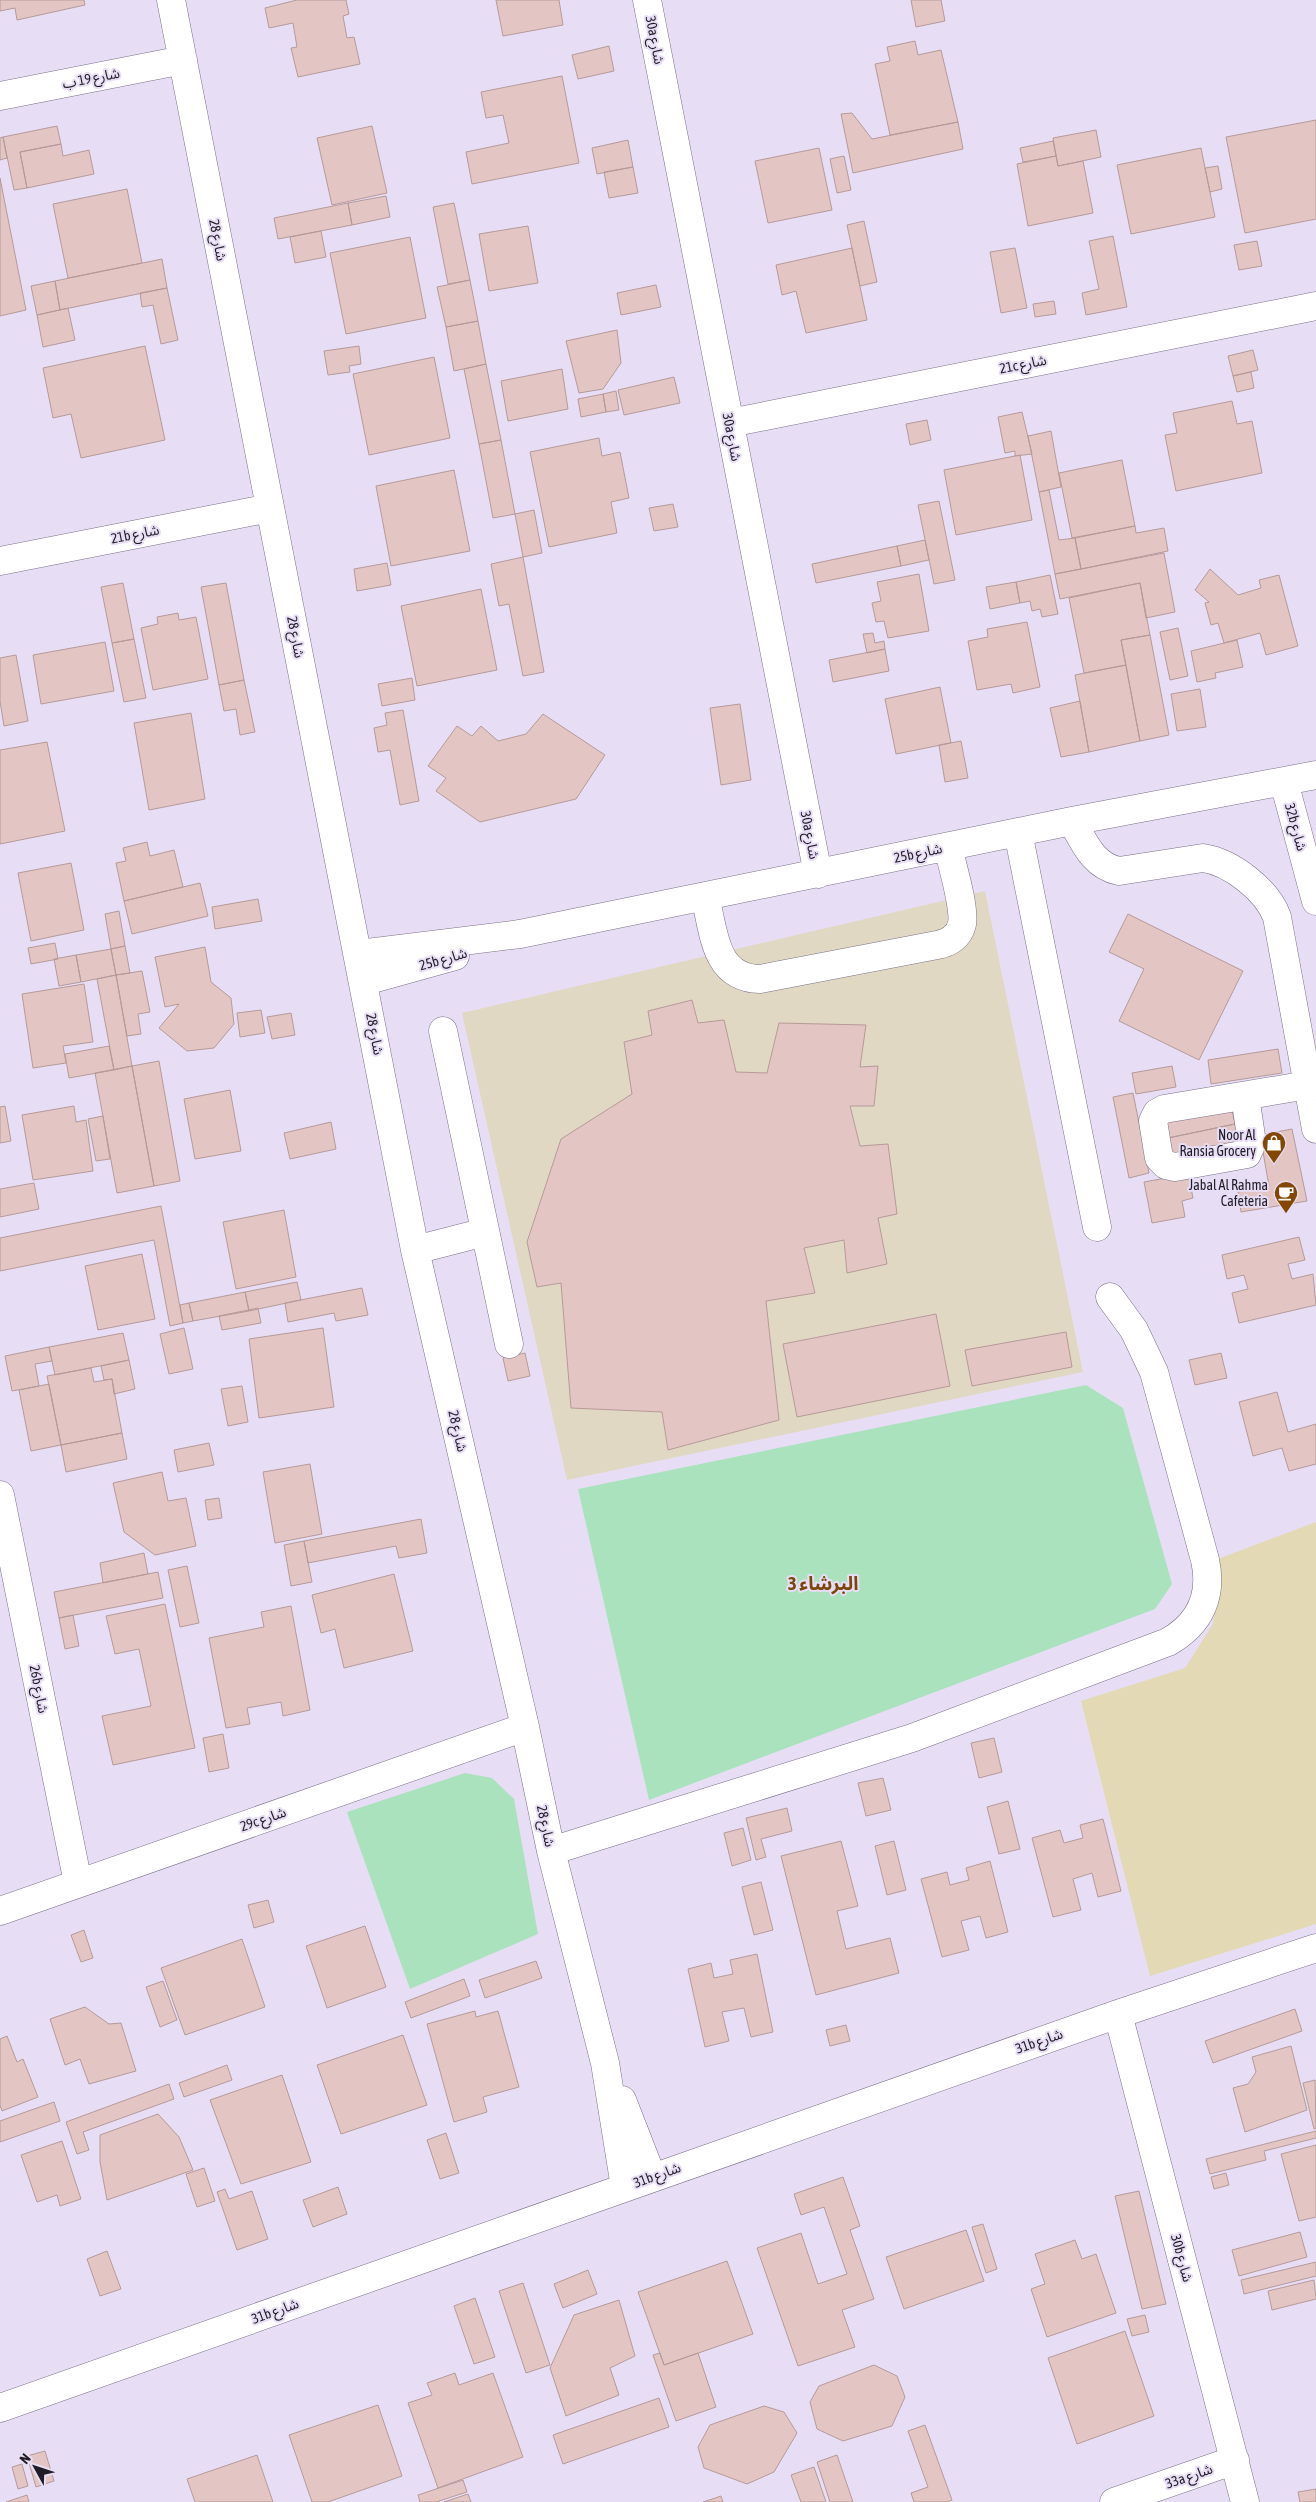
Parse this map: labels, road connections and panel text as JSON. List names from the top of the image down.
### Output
{
  "streets": {
    "street": [
      "30a شارع",
      "شارع 19 ب",
      "شارع 28",
      "21c شارع",
      "21b شارع",
      "32b شارع",
      "25b شارع",
      "26b شارع",
      "29c شارع",
      "31b شارع",
      "30b شارع",
      "33a شارع"
    ]
  },
  "crossings": [
    ["30a شارع", "21c شارع"],
    ["30a شارع", "25b شارع"],
    ["شارع 19 ب", "شارع 28"],
    ["شارع 28", "21b شارع"],
    ["شارع 28", "25b شارع"],
    ["شارع 28", "29c شارع"],
    ["شارع 28", "31b شارع"],
    ["32b شارع", "25b شارع"],
    ["26b شارع", "29c شارع"],
    ["31b شارع", "30b شارع"],
    ["30b شارع", "33a شارع"]
  ],
  "districts": ["البرشاء 3"],
  "places": {
    "shop": ["Noor Al Ransia Grocery"],
    "cafe": ["Jabal Al Rahma Cafeteria"]
  },
  "north": "top left"
}
